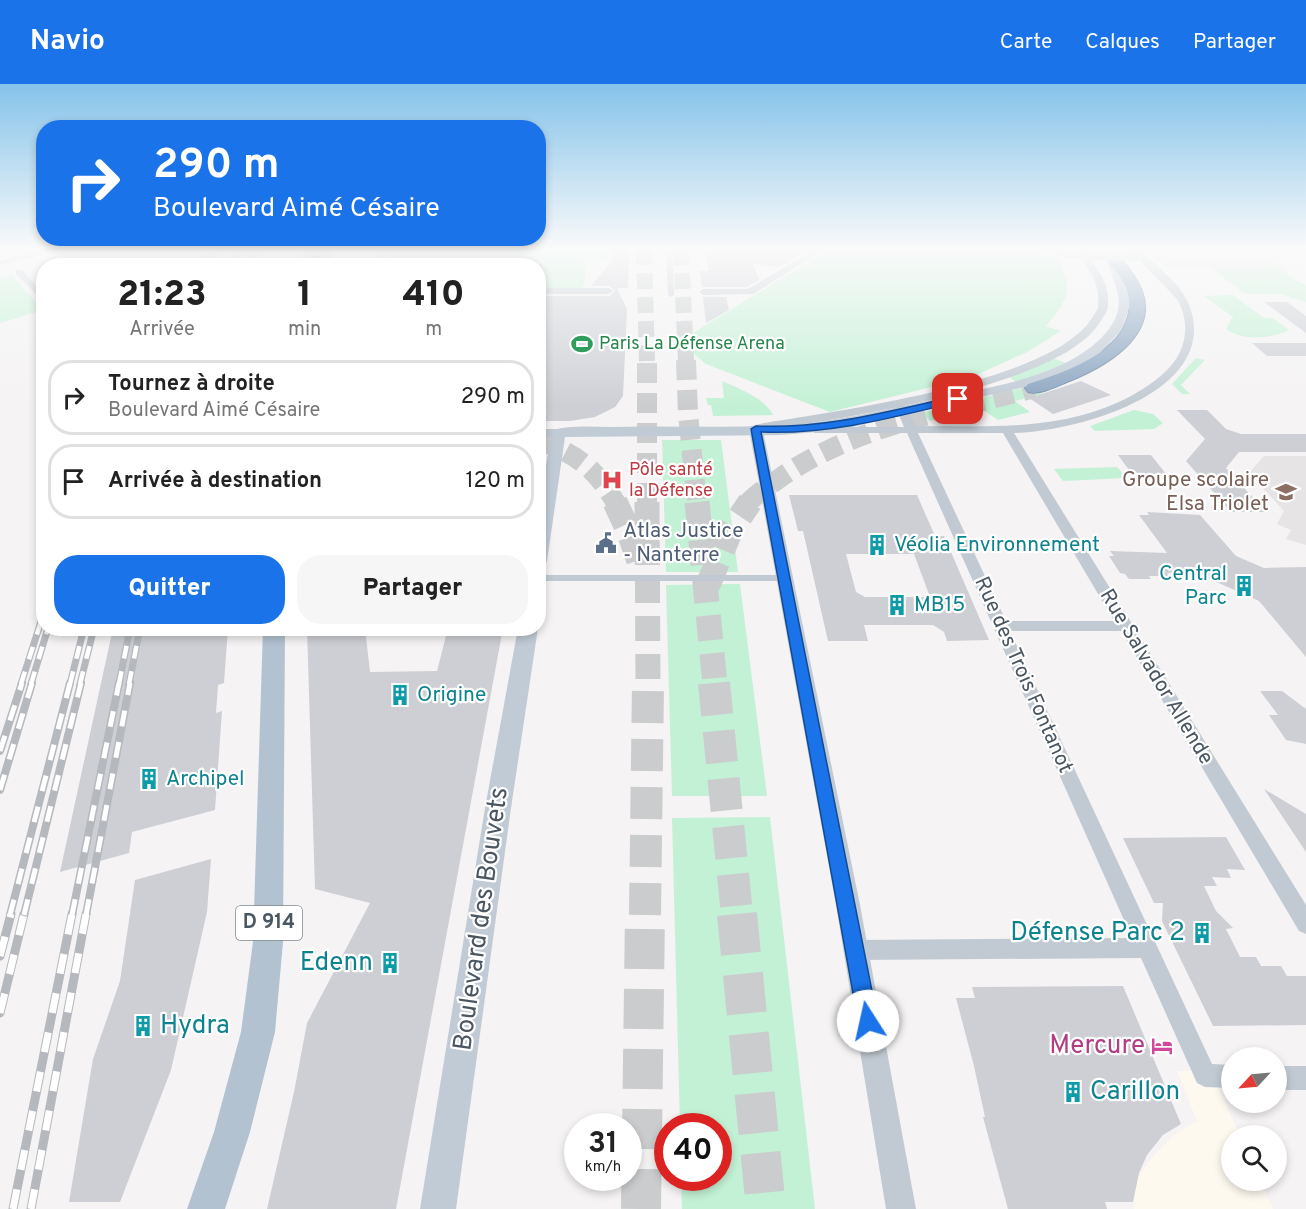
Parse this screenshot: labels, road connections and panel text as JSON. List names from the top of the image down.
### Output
{
  "streets": {
    "main road": ["Boulevard des Bouvets", "D 914"],
    "street": ["Rue des Trois Fontanot", "Rue Salvador Allende"]
  },
  "places": {
    "sports": ["Paris La Défense Arena"],
    "hospital": ["Pôle santé la Défense"],
    "school or university": ["Groupe scolaire Elsa Triolet"],
    "public building": ["Atlas Justice - Nanterre"],
    "building": [
      "Véolia Environnement",
      "Central Parc",
      "MB15",
      "Origine",
      "Archipel",
      "Défense Parc 2",
      "Edenn",
      "Hydra",
      "Carillon"
    ],
    "hotel": ["Mercure"]
  },
  "north": "bottom left",
  "page": {
    "header": "Navio",
    "nav": ["Carte", "Calques", "Partager"],
    "turn": ["290 m", "Boulevard Aimé Césaire"],
    "eta": [
      "21:23",
      "Arrivée",
      "1",
      "min",
      "410",
      "m"
    ],
    "list": [
      {
        "name": "Tournez à droite",
        "note": "Boulevard Aimé Césaire",
        "value": "290 m"
      },
      {
        "name": "Arrivée à destination",
        "value": "120 m"
      }
    ],
    "buttons": ["Quitter", "Partager"],
    "speed": "31 km/h",
    "limit": "40"
  }
}
